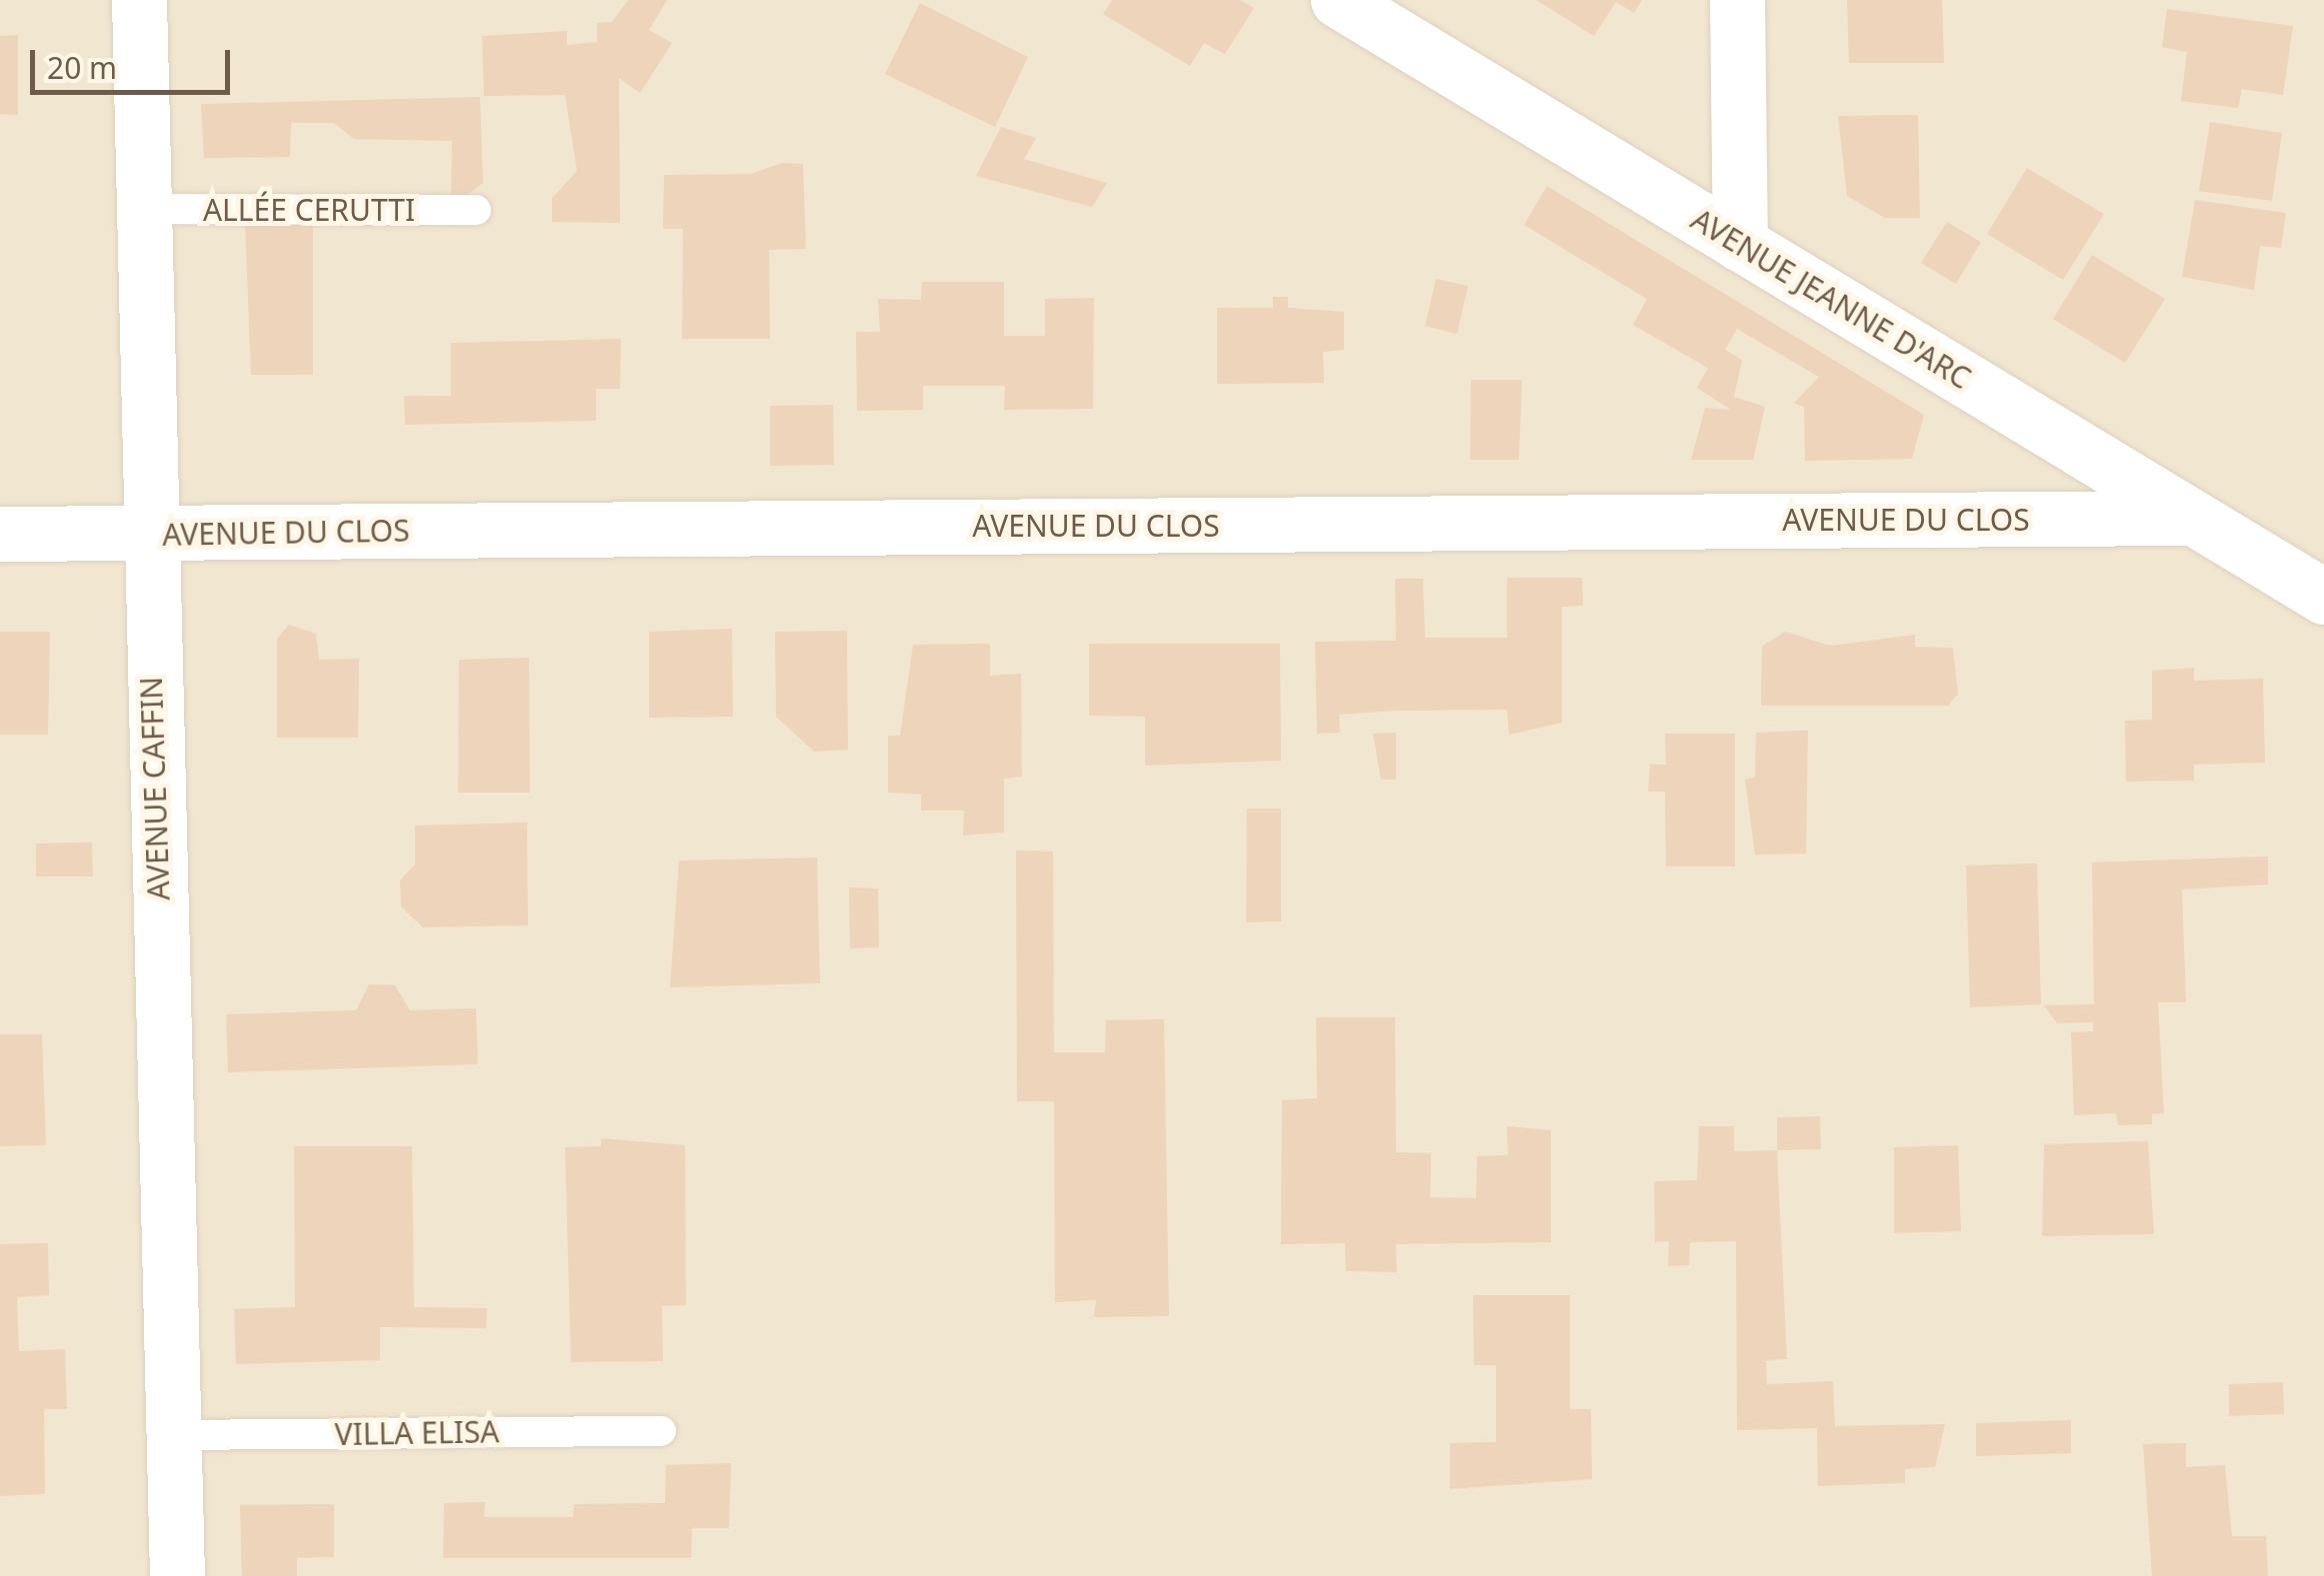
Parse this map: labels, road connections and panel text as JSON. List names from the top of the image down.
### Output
{
  "streets": {
    "street": ["AVENUE JEANNE D'ARC", "AVENUE DU CLOS", "AVENUE CAFFIN"],
    "lane": ["ALLÉE CERUTTI", "VILLA ELISA"]
  },
  "crossings": [
    ["ALLÉE CERUTTI", "AVENUE CAFFIN"],
    ["AVENUE JEANNE D'ARC", "AVENUE DU CLOS"],
    ["AVENUE DU CLOS", "AVENUE CAFFIN"],
    ["AVENUE CAFFIN", "VILLA ELISA"]
  ],
  "scale_bar": "20 m"
}
